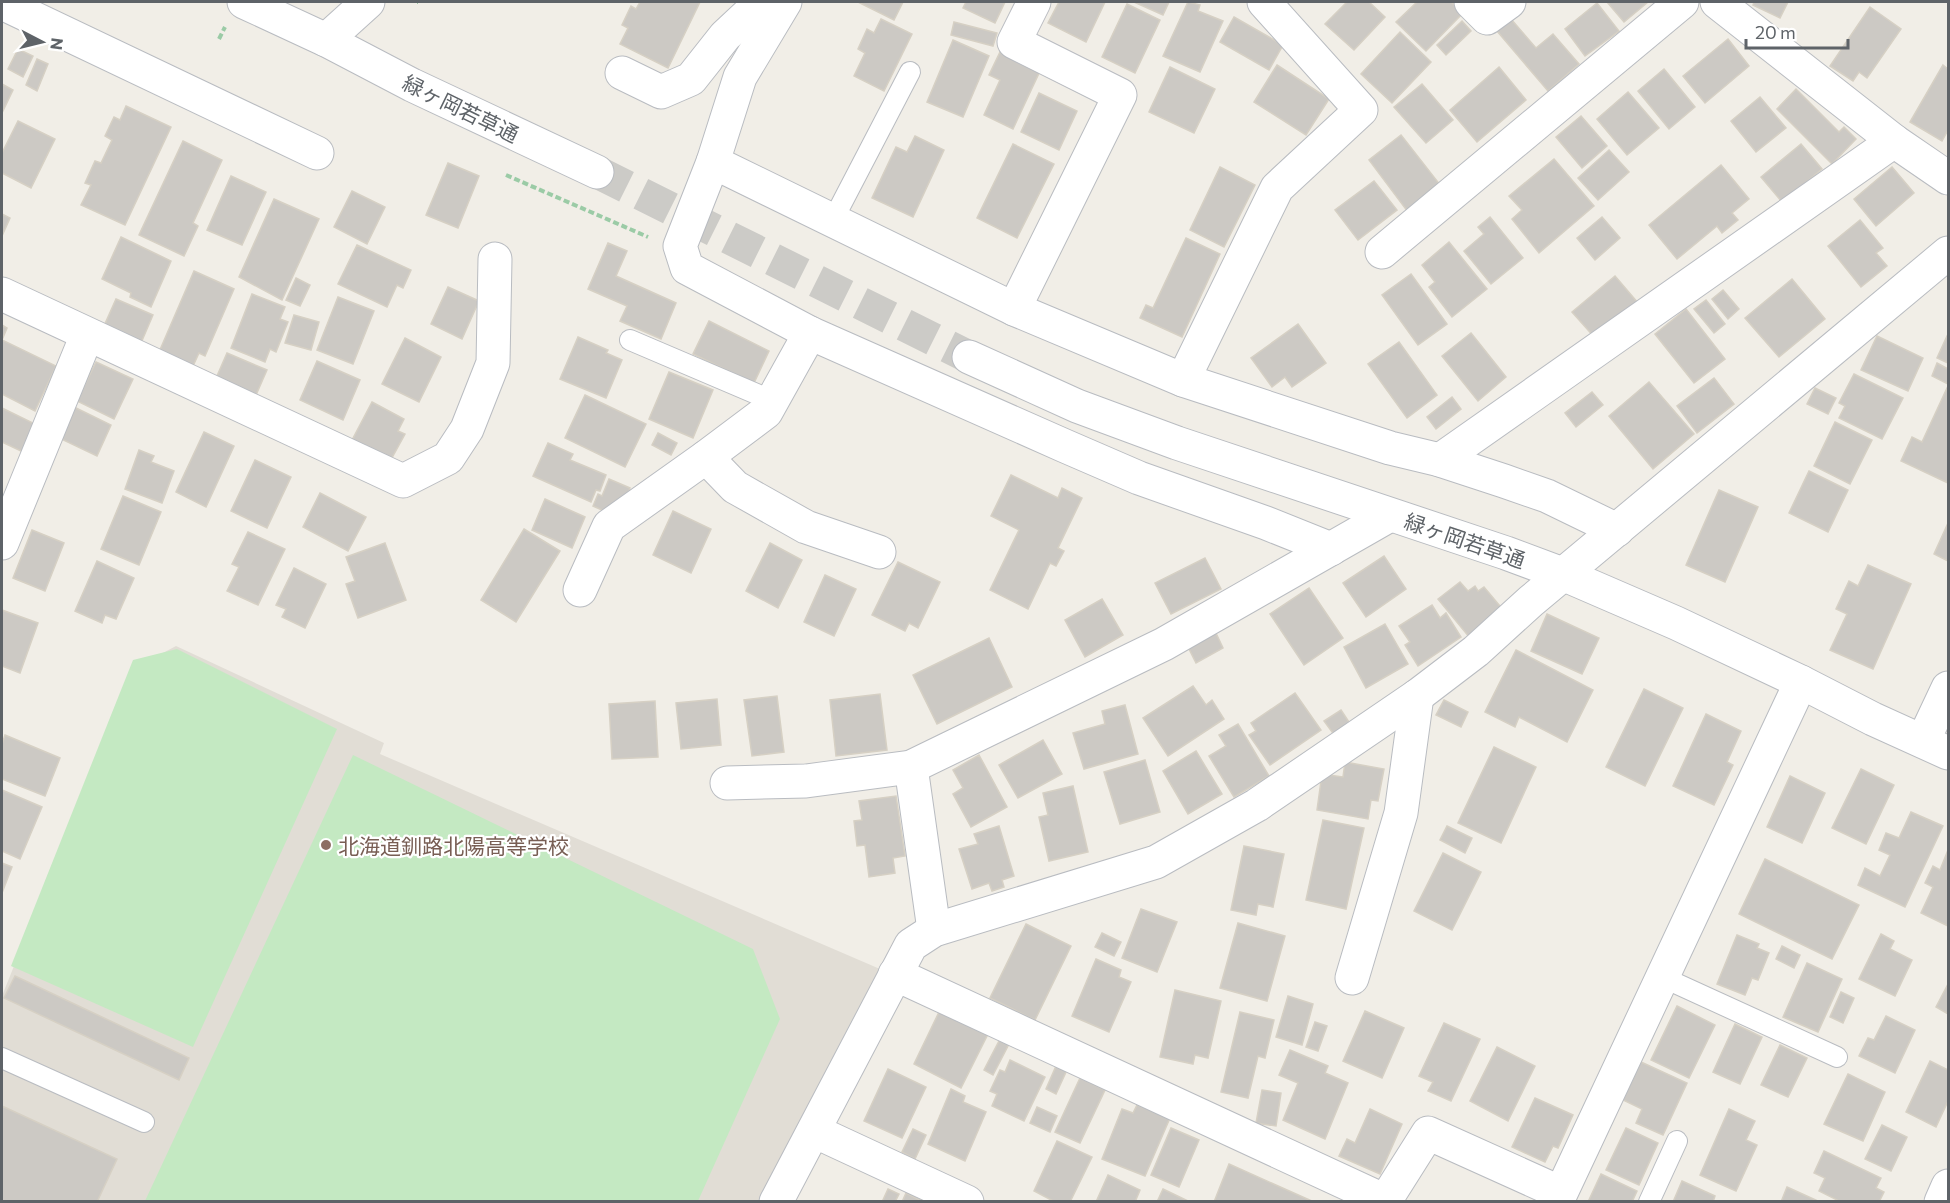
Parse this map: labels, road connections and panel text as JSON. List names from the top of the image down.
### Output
{
  "streets": {
    "street": ["緑ヶ岡若草通"]
  },
  "places": ["北海道釧路北陽高等学校"],
  "scale_bar": "20 m",
  "north": "right"
}
